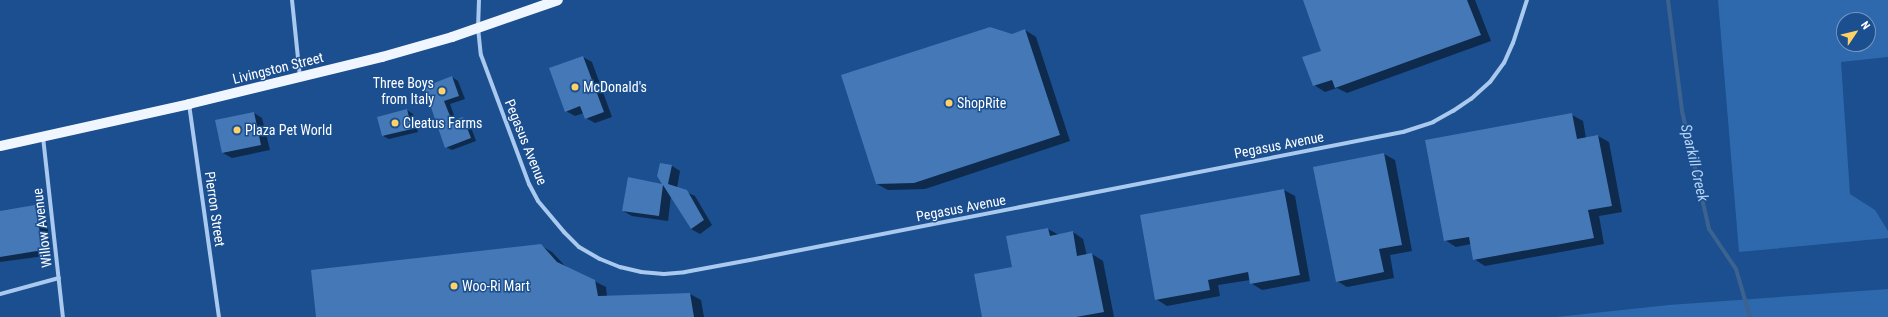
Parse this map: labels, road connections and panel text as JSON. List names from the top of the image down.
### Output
{
  "streets": {
    "main road": ["Livingston Street"],
    "street": ["Pegasus Avenue", "Pierron Street", "Willow Avenue"]
  },
  "crossings": [
    ["Livingston Street", "Pegasus Avenue"],
    ["Livingston Street", "Pierron Street"],
    ["Livingston Street", "Willow Avenue"]
  ],
  "water": ["Sparkill Creek"],
  "places": [
    "McDonald's",
    "Three Boys from Italy",
    "ShopRite",
    "Cleatus Farms",
    "Plaza Pet World",
    "Woo-Ri Mart"
  ],
  "north": "top right"
}
